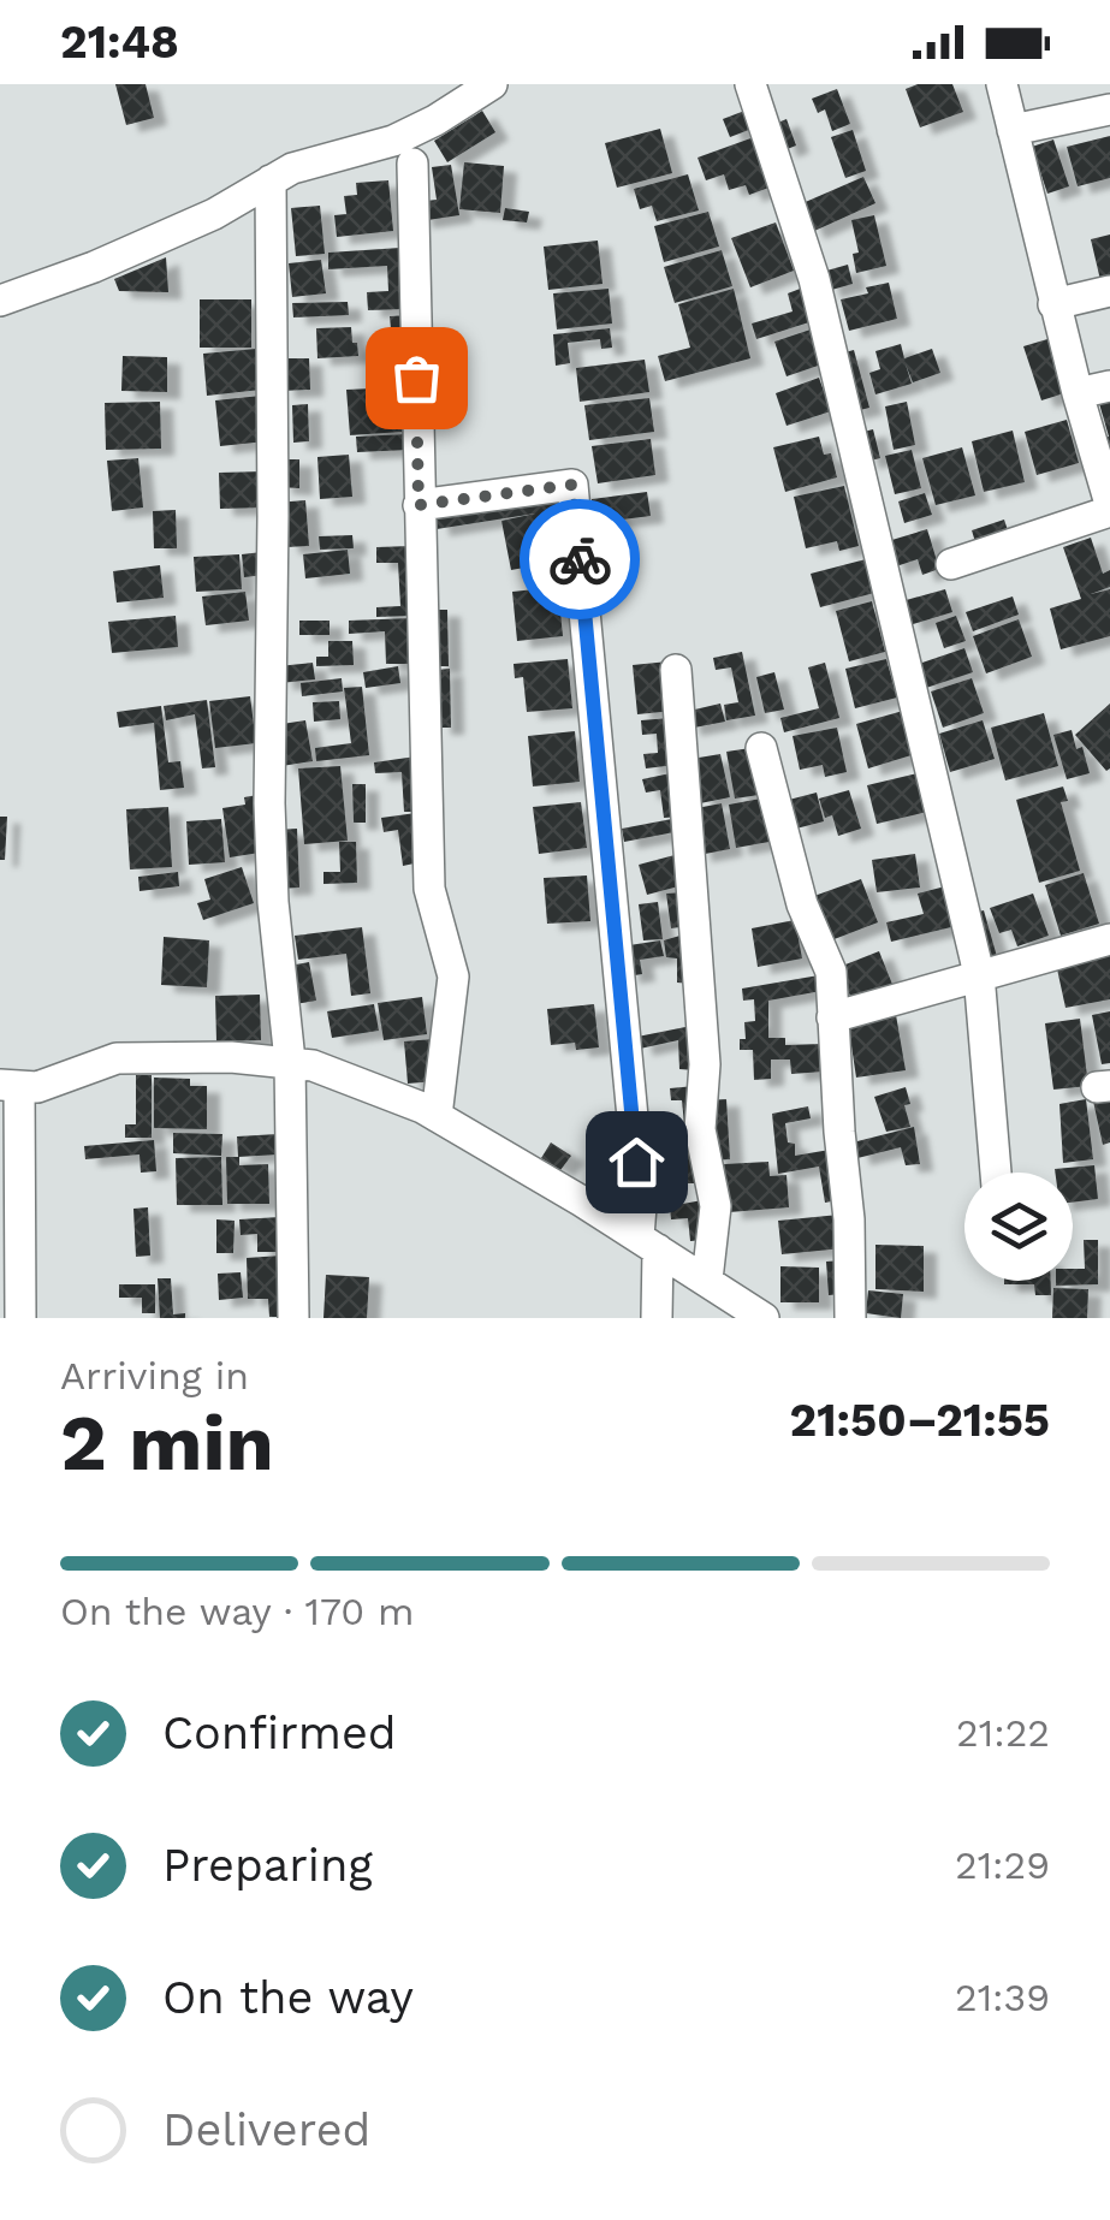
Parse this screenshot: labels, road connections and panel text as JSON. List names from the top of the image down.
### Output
{
  "page": {
    "status": "21:48",
    "heading": ["2 min", "Arriving in", "21:50–21:55"],
    "bar": "On the way · 170 m",
    "list": [
      ["Confirmed", "21:22"],
      ["Preparing", "21:29"],
      ["On the way", "21:39"],
      "Delivered"
    ]
  }
}
